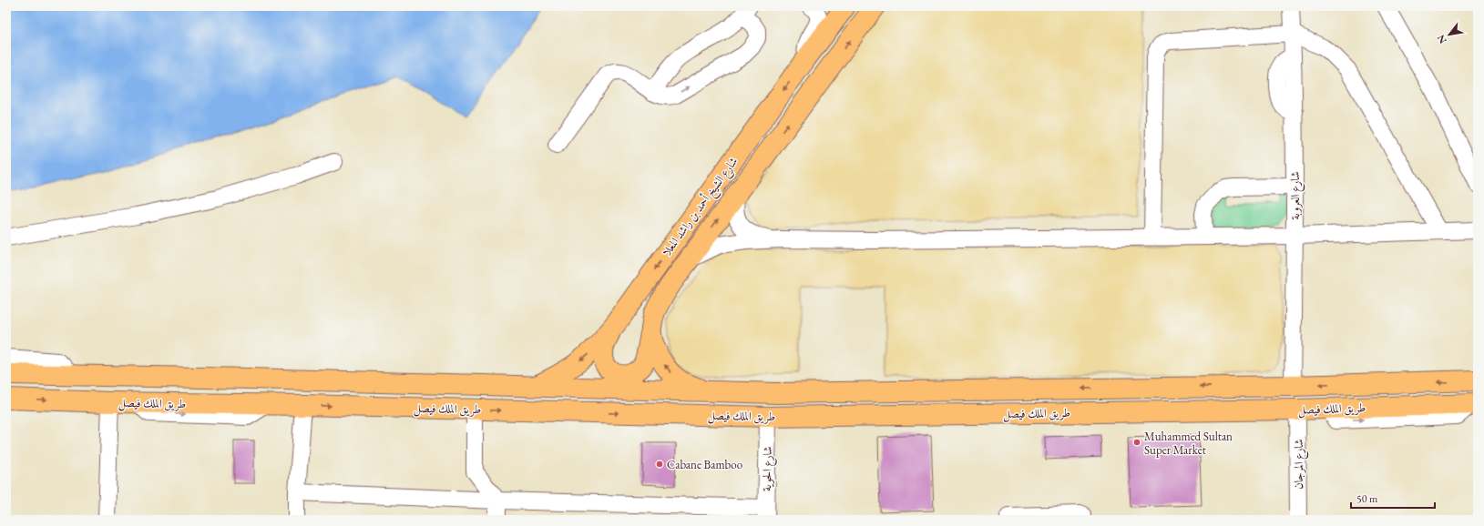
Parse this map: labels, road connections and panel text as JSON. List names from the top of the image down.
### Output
{
  "streets": {
    "main road": ["شارع الشيخ أحمد بن راشد المعلا", "طريق الملك فيصل"],
    "street": ["شارع العروبة", "شارع المرجان", "شارع الحوية"]
  },
  "crossings": [
    ["شارع العروبة", "طريق الملك فيصل"],
    ["شارع الشيخ أحمد بن راشد المعلا", "طريق الملك فيصل"],
    ["طريق الملك فيصل", "شارع المرجان"],
    ["طريق الملك فيصل", "شارع الحوية"]
  ],
  "places": ["Muhammed Sultan Super Market", "Cabane Bamboo"],
  "scale_bar": "50 m",
  "north": "bottom left"
}
